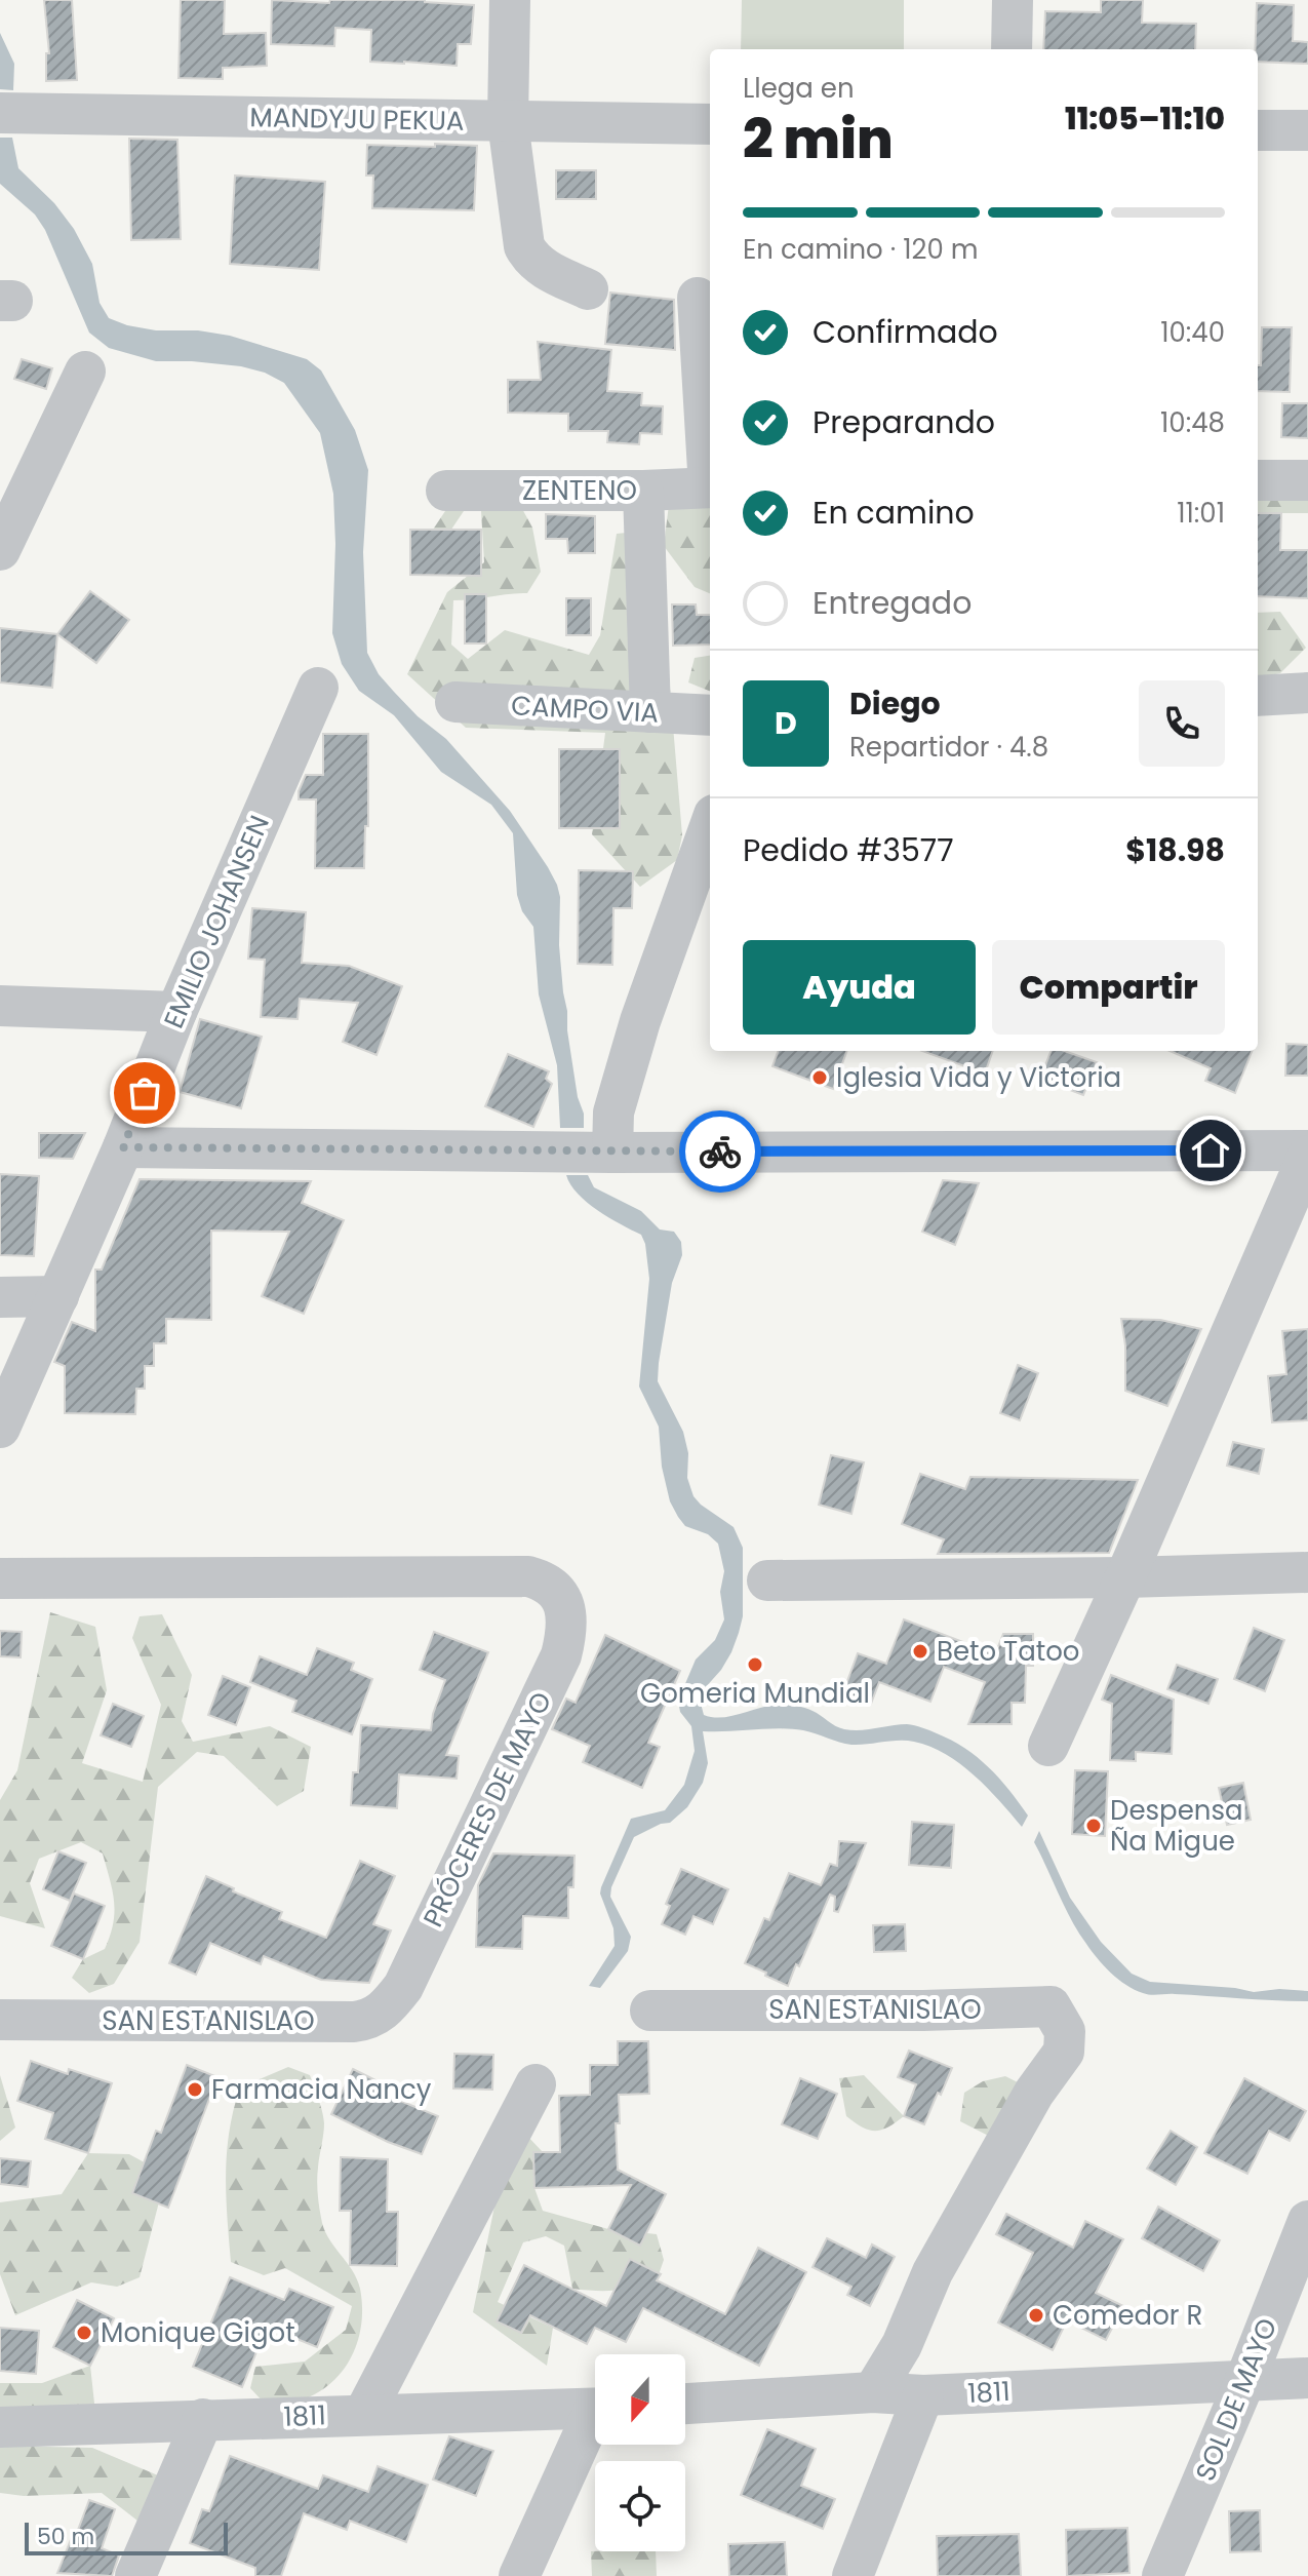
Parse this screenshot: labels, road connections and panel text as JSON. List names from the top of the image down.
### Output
{
  "streets": {
    "street": [
      "MANDYJU PEKUA",
      "ZENTENO",
      "CAMPO VIA",
      "EMILIO JOHANSEN",
      "PRÓCERES DE MAYO",
      "SAN ESTANISLAO",
      "1811",
      "SOL DE MAYO"
    ]
  },
  "crossings": [
    ["PRÓCERES DE MAYO", "SAN ESTANISLAO"],
    ["SAN ESTANISLAO", "1811"],
    ["1811", "SOL DE MAYO"]
  ],
  "places": [
    "Iglesia Vida y Victoria",
    "Beto Tatoo",
    "Gomeria Mundial",
    "Despensa Ña Migue",
    "Farmacia Nancy",
    "Comedor R",
    "Monique Gigot"
  ],
  "scale_bar": "50 m",
  "north": "bottom",
  "page": {
    "heading": ["2 min", "Llega en", "11:05–11:10"],
    "panel": [
      "Diego",
      "Repartidor · 4.8",
      "Pedido #3577",
      "$18.98"
    ],
    "bar": "En camino · 120 m",
    "list": [
      ["Confirmado", "10:40"],
      ["Preparando", "10:48"],
      ["En camino", "11:01"],
      "Entregado"
    ],
    "round": "D",
    "buttons": ["Ayuda", "Compartir"],
    "scale": "50 m"
  }
}
